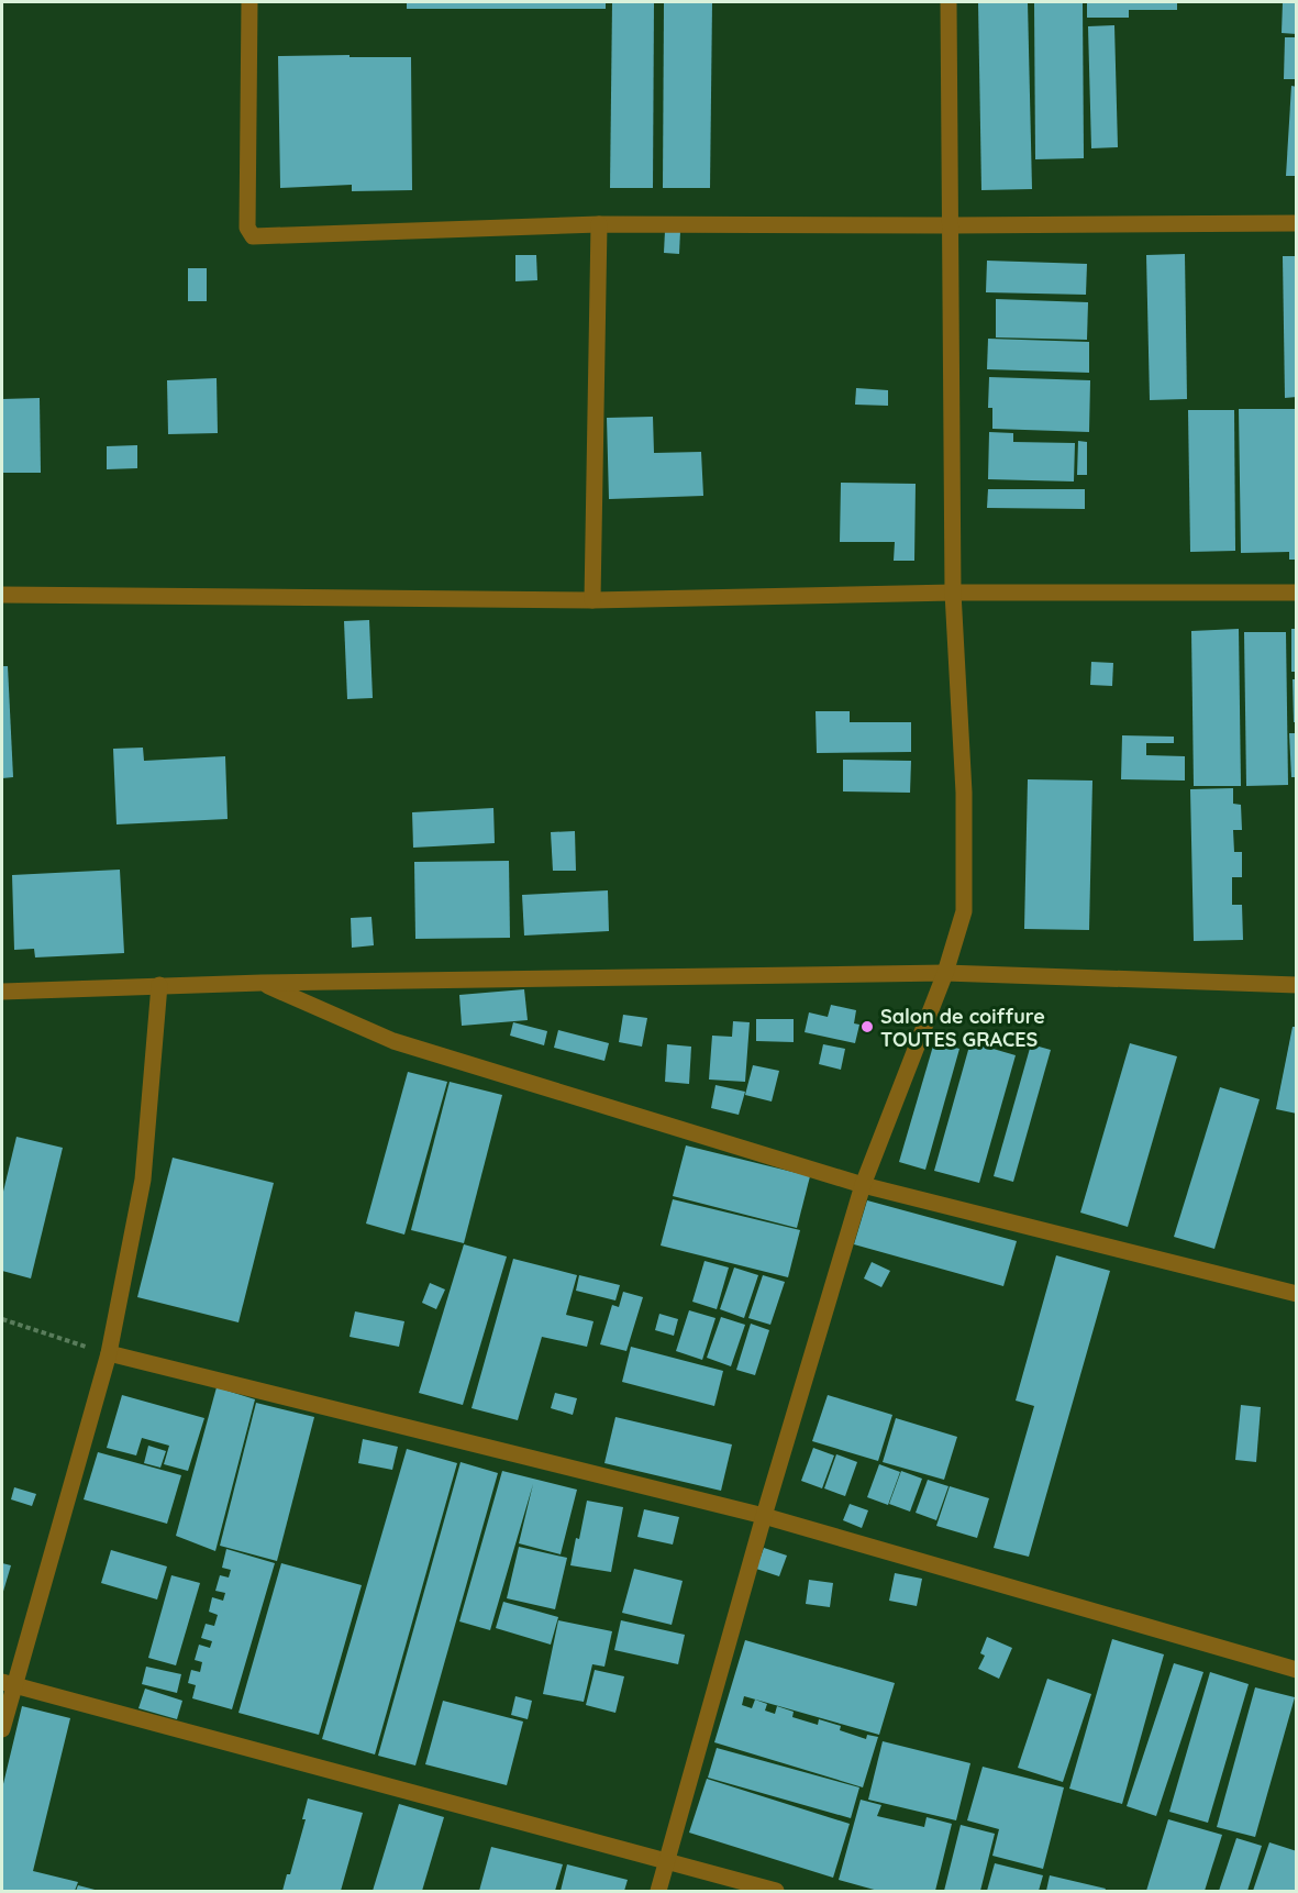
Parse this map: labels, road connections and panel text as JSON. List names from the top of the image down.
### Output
{
  "places": ["Salon de coiffure TOUTES GRACES"]
}
